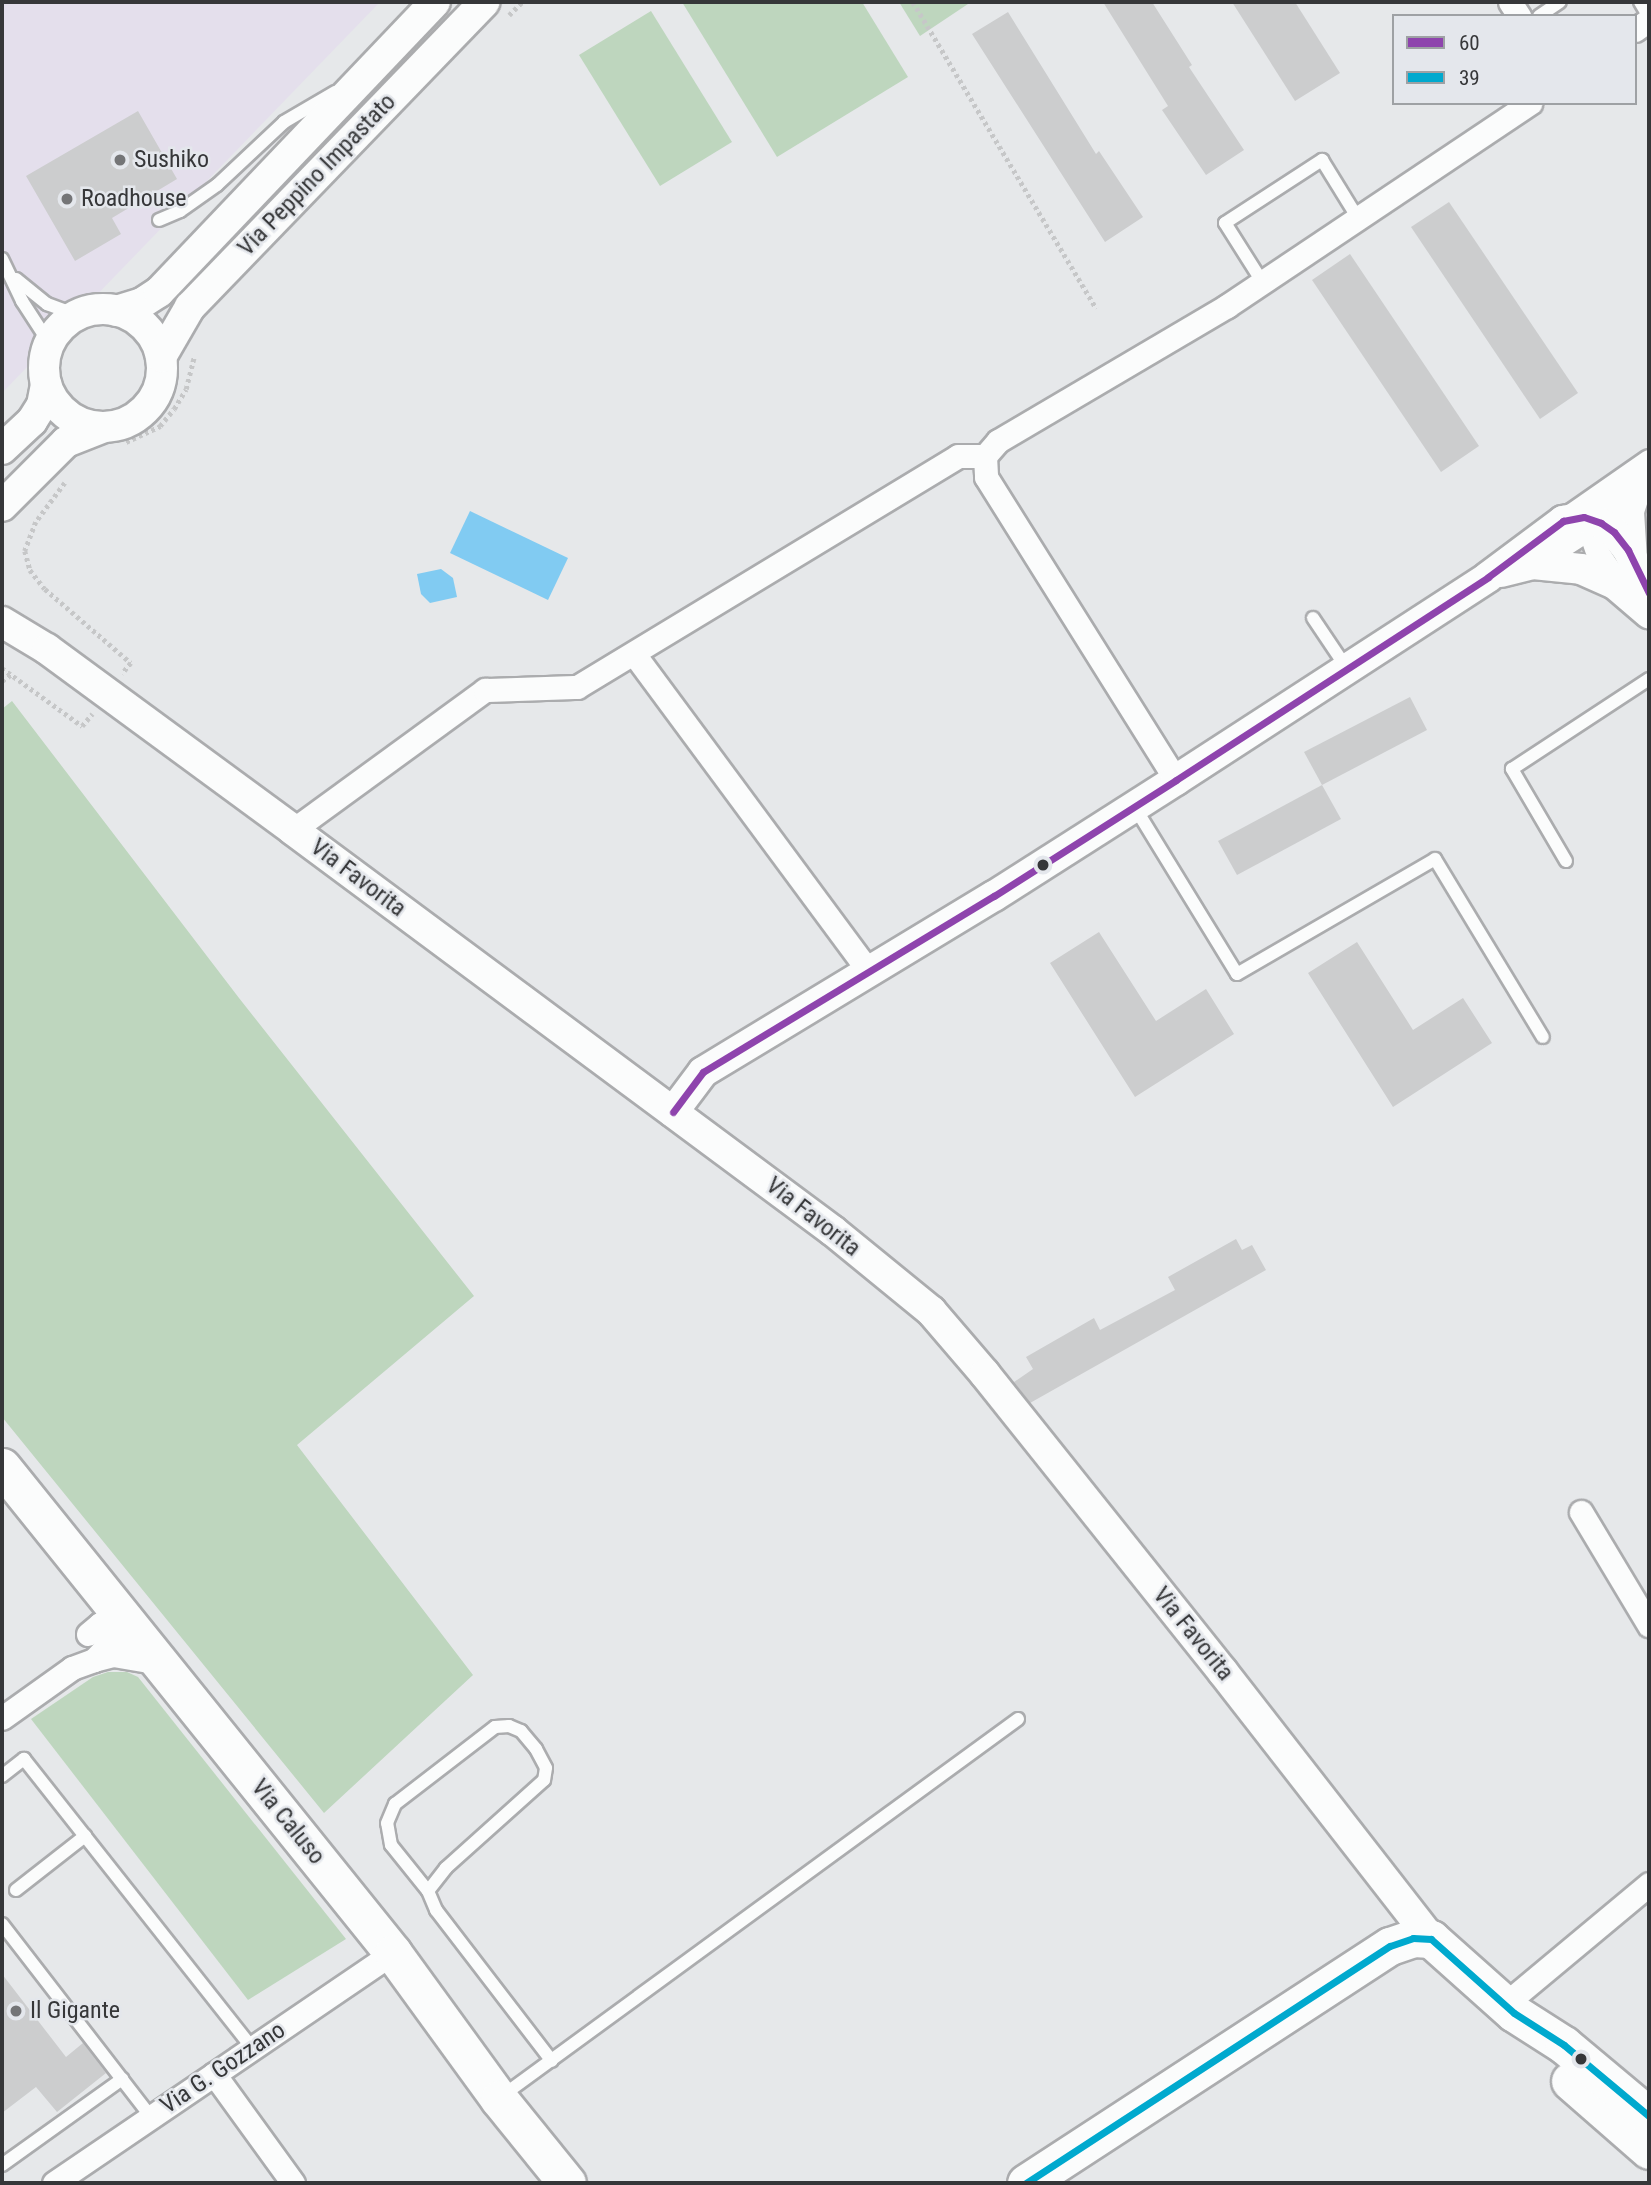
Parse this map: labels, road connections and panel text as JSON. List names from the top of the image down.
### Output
{
  "streets": {
    "main road": ["Via Caluso"],
    "street": ["Via Peppino Impastato", "Via Favorita", "Via G. Gozzano"]
  },
  "crossings": [
    ["Via Caluso", "Via G. Gozzano"]
  ],
  "places": ["Sushiko", "Roadhouse", "Il Gigante"],
  "lines": ["transit line 60", "transit line 39"],
  "legend": ["60", "39"]
}
